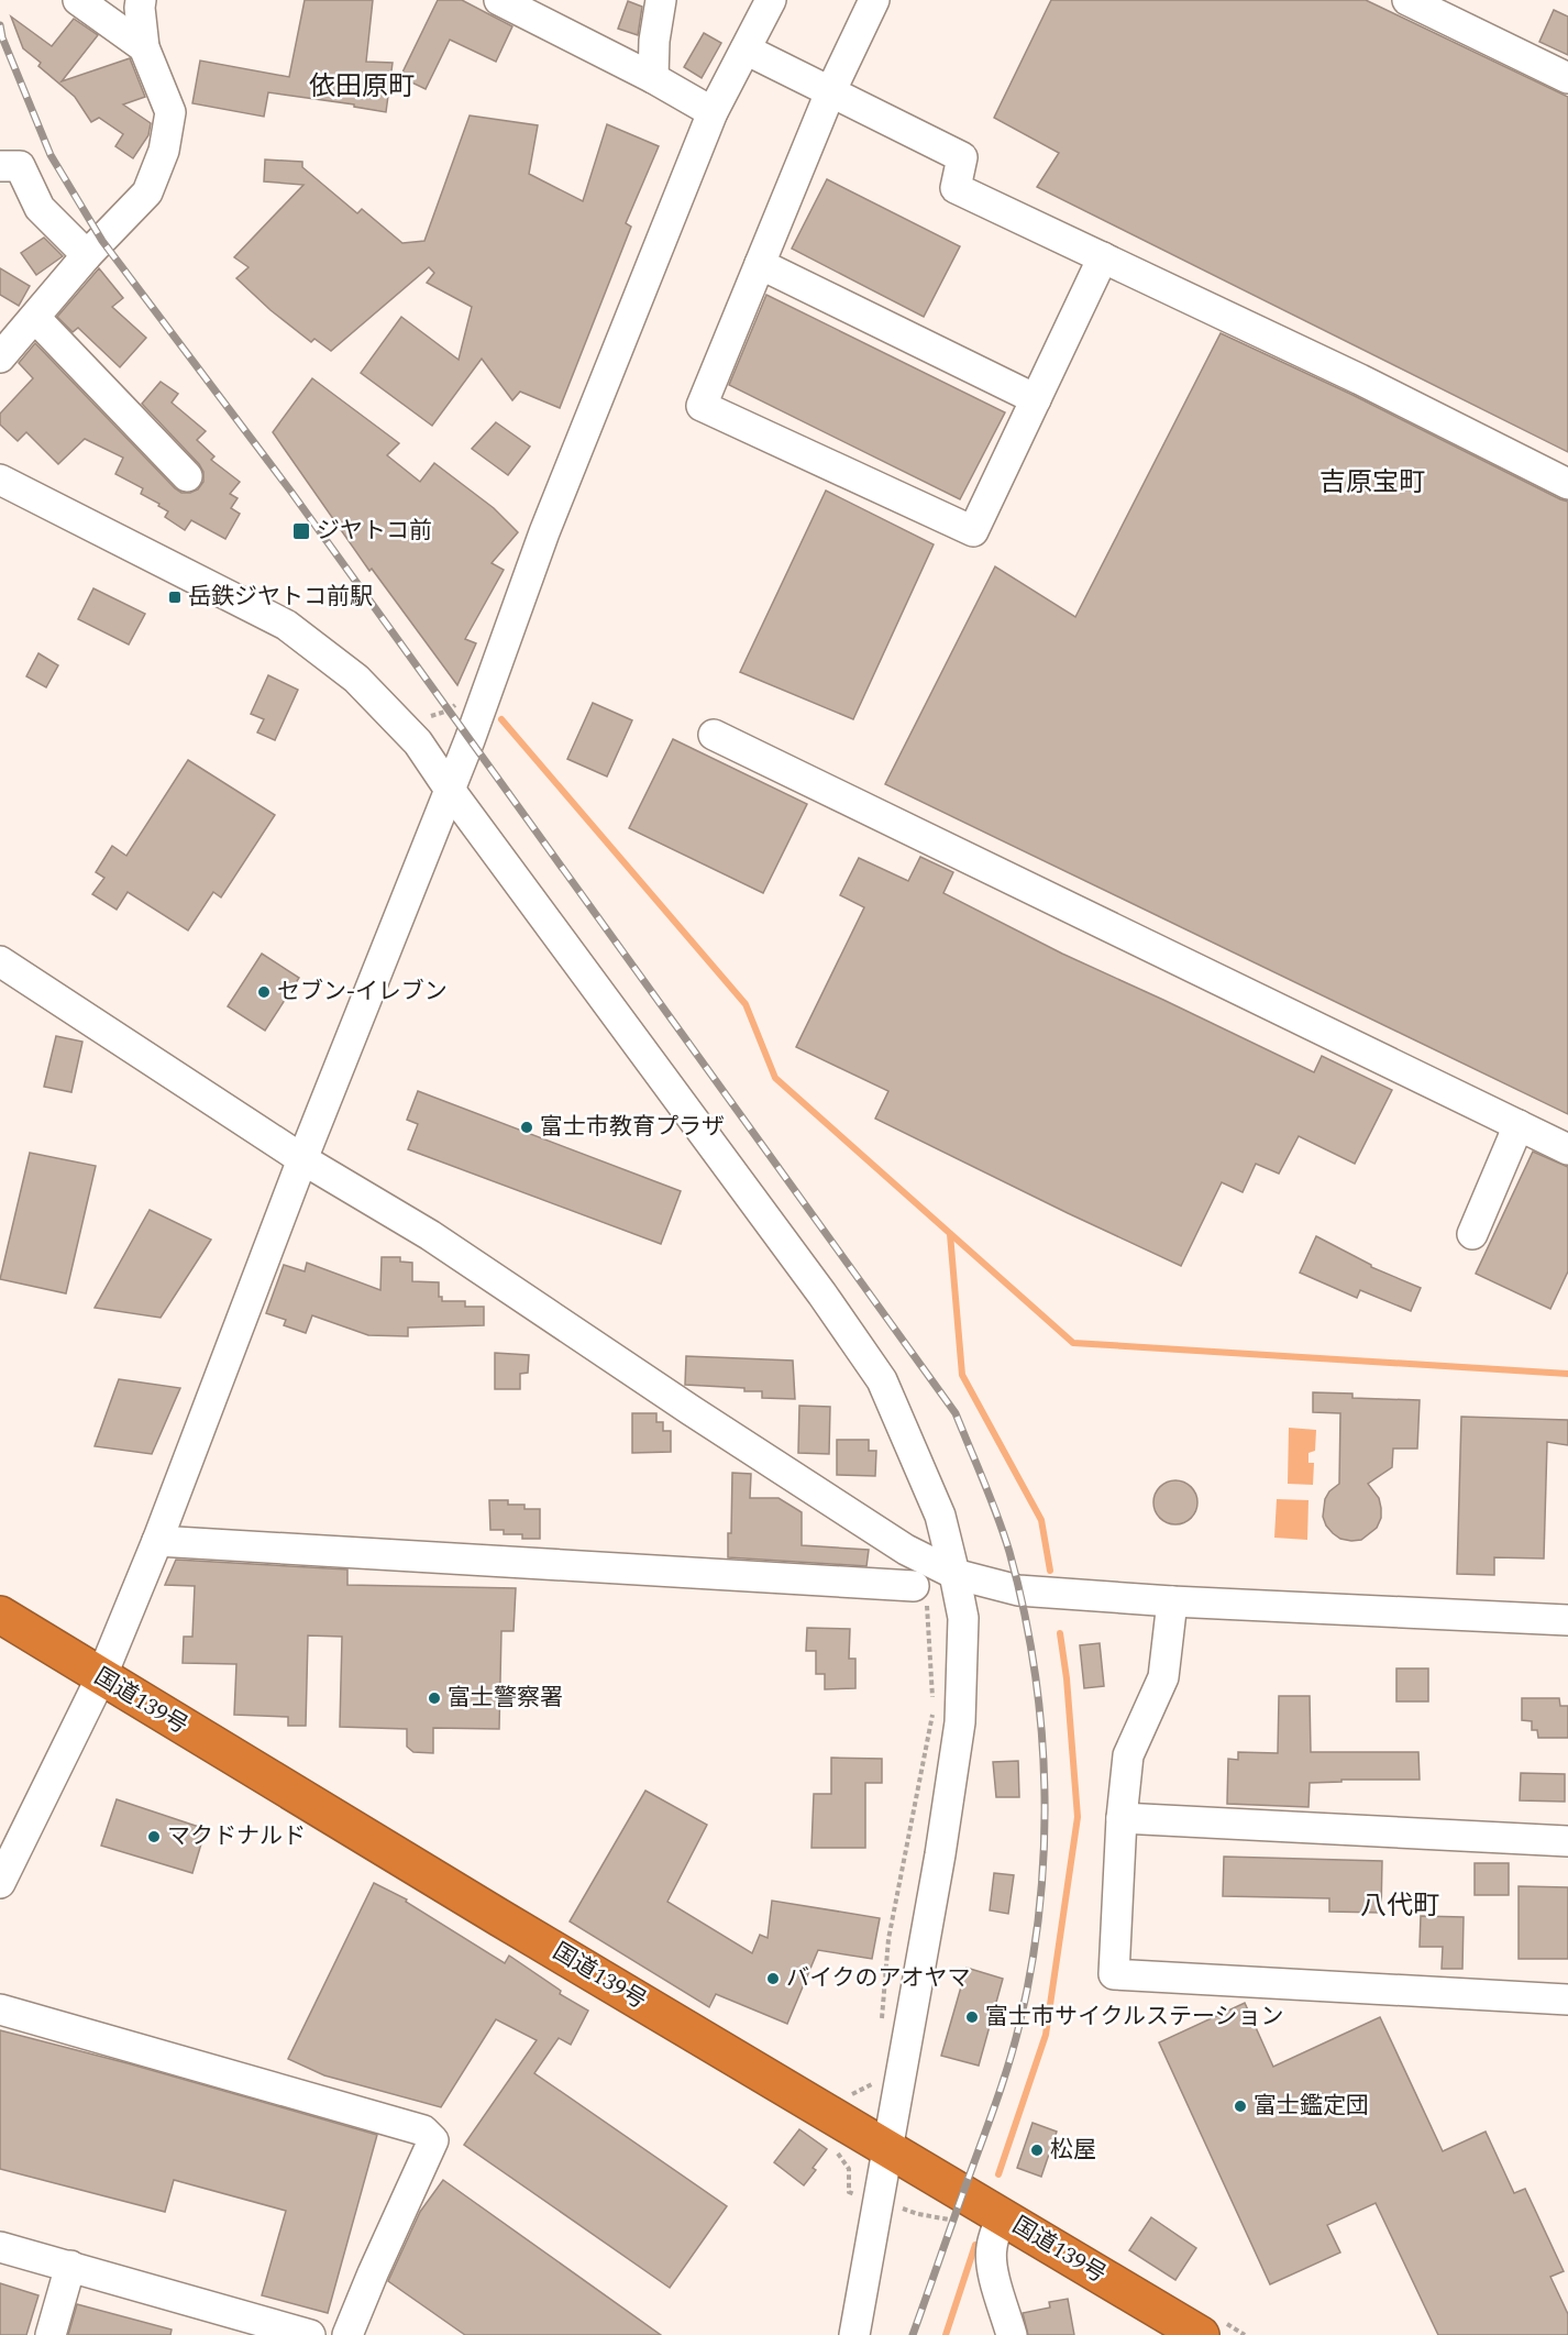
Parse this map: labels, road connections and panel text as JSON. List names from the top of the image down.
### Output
{
  "streets": {
    "highway": ["国道139号"]
  },
  "districts": ["依田原町", "吉原宝町", "八代町"],
  "places": {
    "transit": ["ジヤトコ前", "岳鉄ジヤトコ前駅"],
    "other": [
      "セブン-イレブン",
      "富士市教育プラザ",
      "富士警察署",
      "マクドナルド",
      "バイクのアオヤマ",
      "富士市サイクルステーション",
      "富士鑑定団",
      "松屋"
    ]
  }
}
